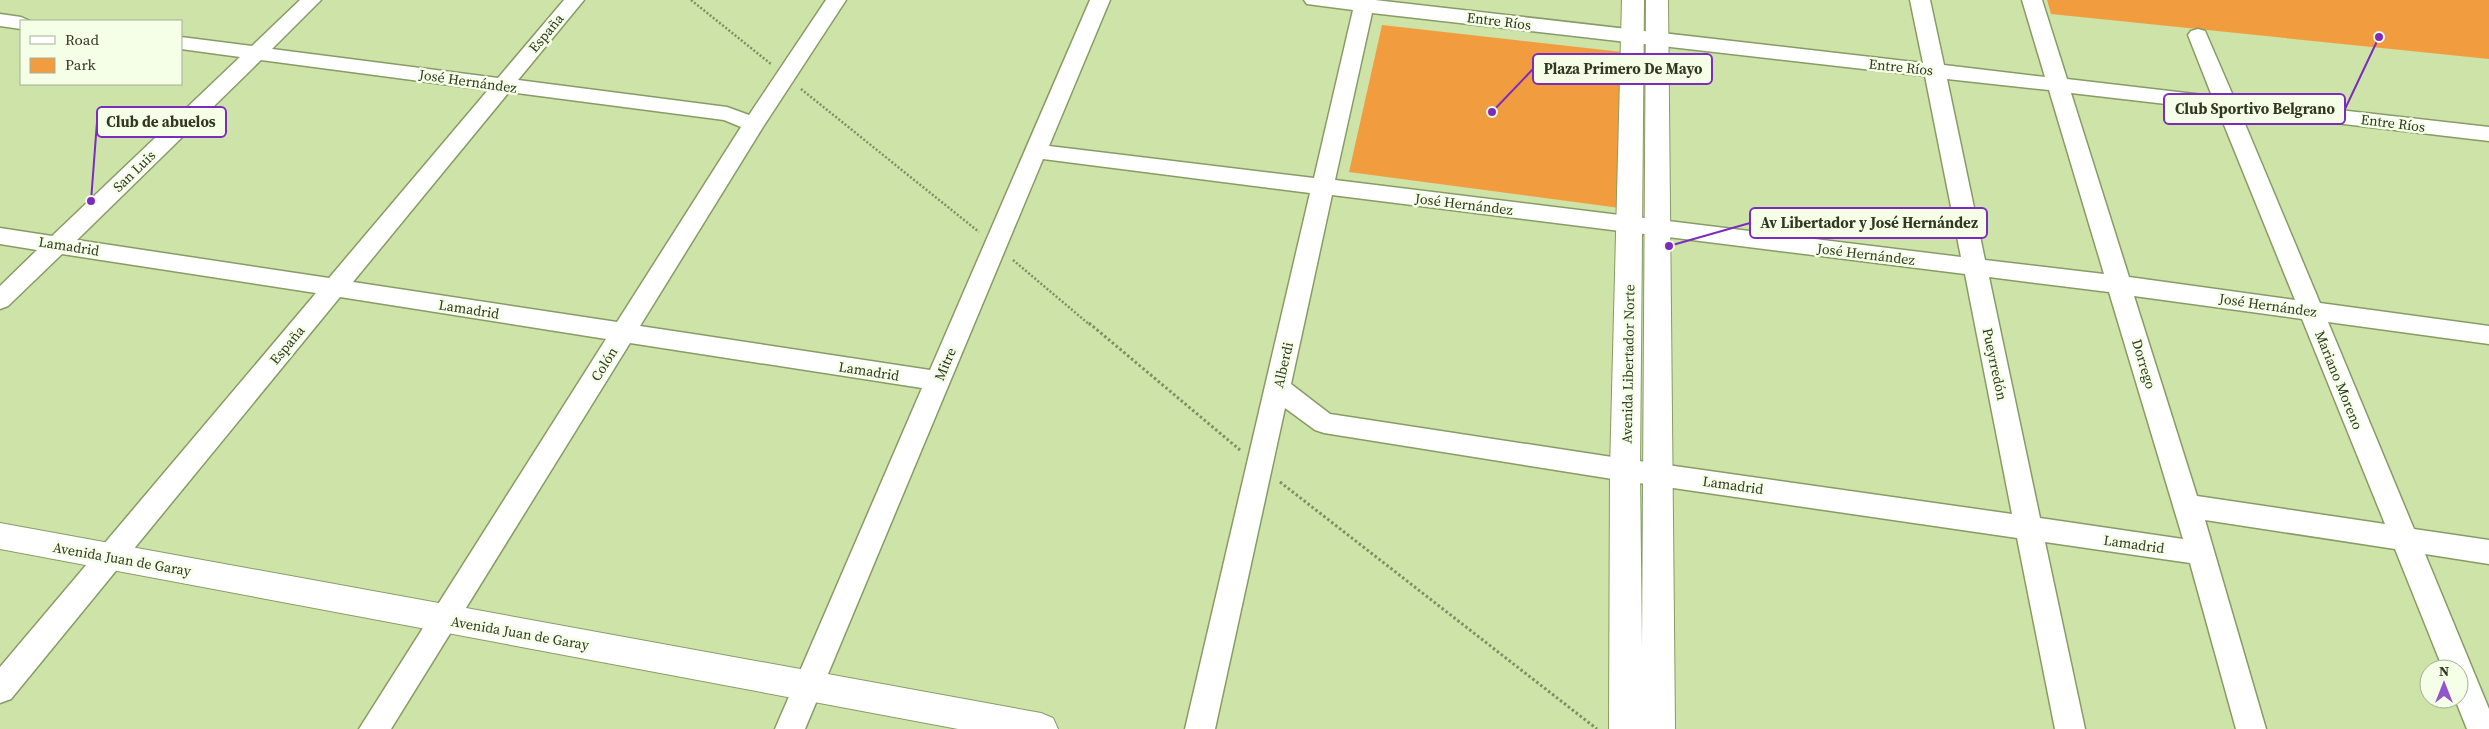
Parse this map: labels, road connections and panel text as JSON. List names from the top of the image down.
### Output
{
  "streets": {
    "main road": ["Avenida Libertador Norte", "Avenida Juan de Garay"],
    "street": [
      "Entre Ríos",
      "España",
      "José Hernández",
      "San Luis",
      "Lamadrid",
      "Colón",
      "Mitre",
      "Pueyrredón",
      "Dorrego",
      "Alberdi",
      "Mariano Moreno"
    ]
  },
  "crossings": [
    ["Entre Ríos", "Avenida Libertador Norte"],
    ["Entre Ríos", "Pueyrredón"],
    ["Entre Ríos", "Dorrego"],
    ["Entre Ríos", "Alberdi"],
    ["Entre Ríos", "Mariano Moreno"],
    ["España", "José Hernández"],
    ["España", "Lamadrid"],
    ["España", "Avenida Juan de Garay"],
    ["José Hernández", "San Luis"],
    ["José Hernández", "Colón"],
    ["José Hernández", "Mitre"],
    ["José Hernández", "Avenida Libertador Norte"],
    ["José Hernández", "Pueyrredón"],
    ["José Hernández", "Dorrego"],
    ["José Hernández", "Alberdi"],
    ["José Hernández", "Mariano Moreno"],
    ["San Luis", "Lamadrid"],
    ["Lamadrid", "Colón"],
    ["Lamadrid", "Mitre"],
    ["Lamadrid", "Avenida Libertador Norte"],
    ["Lamadrid", "Pueyrredón"],
    ["Lamadrid", "Dorrego"],
    ["Lamadrid", "Alberdi"],
    ["Colón", "Avenida Juan de Garay"],
    ["Mitre", "Avenida Juan de Garay"]
  ],
  "places": [
    "Club Sportivo Belgrano",
    "Plaza Primero De Mayo",
    "Club de abuelos",
    "Av Libertador y José Hernández"
  ],
  "legend": ["Road", "Park"],
  "north": "top"
}
